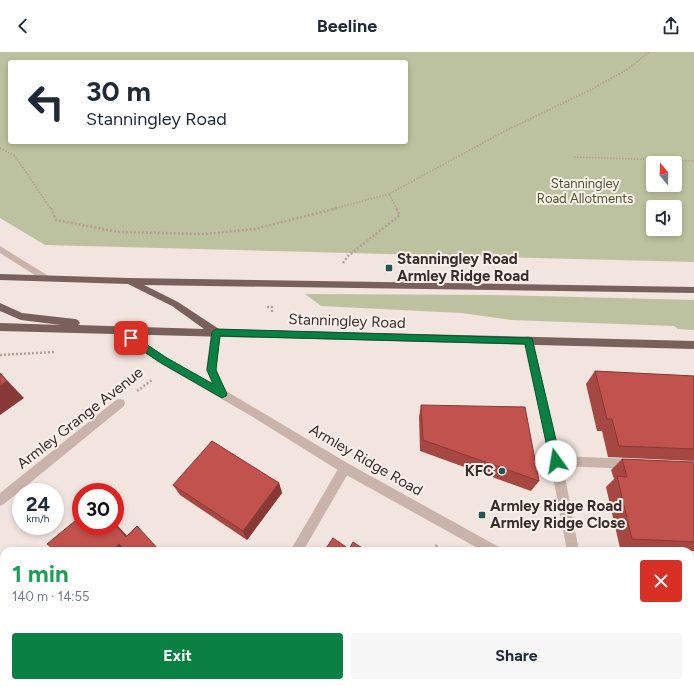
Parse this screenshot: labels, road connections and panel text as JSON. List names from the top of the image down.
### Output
{
  "streets": {
    "main road": ["Stanningley Road"],
    "street": ["Armley Grange Avenue", "Armley Ridge Road"]
  },
  "crossings": [
    ["Stanningley Road", "Armley Ridge Road"]
  ],
  "parks": ["Stanningley Road Allotments"],
  "places": {
    "transit": ["Stanningley Road Armley Ridge Road", "Armley Ridge Road Armley Ridge Close"],
    "other": ["KFC"]
  },
  "north": "top",
  "page": {
    "header": "Beeline",
    "turn": ["30 m", "Stanningley Road"],
    "speed": "24 km/h",
    "limit": "30",
    "heading": ["1 min", "140 m · 14:55"],
    "buttons": ["Exit", "Share"]
  }
}
